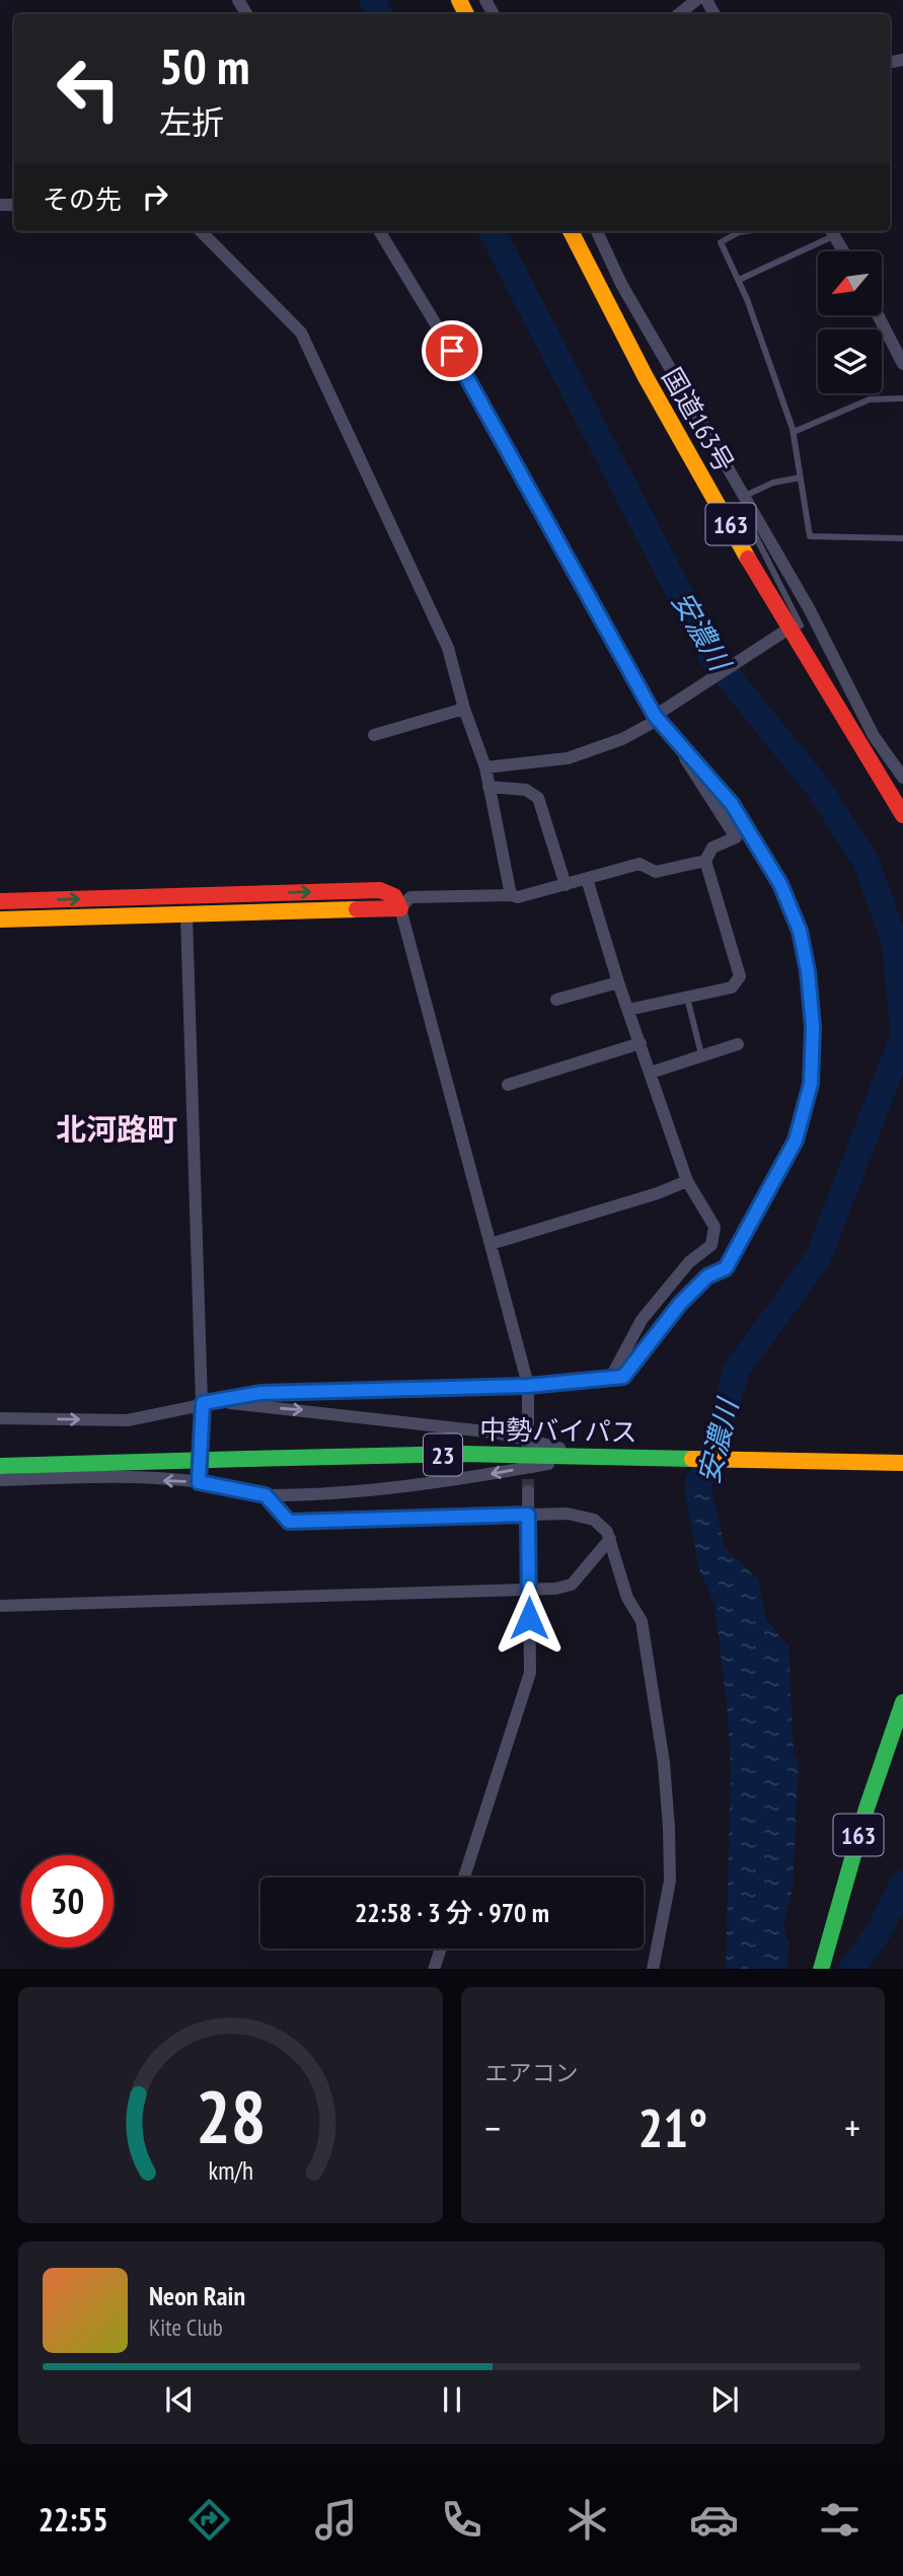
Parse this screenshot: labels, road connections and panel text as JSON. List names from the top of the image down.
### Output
{
  "streets": {
    "main road": [
      "国道163号",
      "163",
      "中勢バイパス",
      "23"
    ]
  },
  "districts": ["北河路町"],
  "water": ["安濃川"],
  "north": "bottom left",
  "page": {
    "turn": ["50 m", "左折"],
    "then": "その先",
    "limit": "30",
    "trip": "22:58 · 3 分 · 970 m",
    "tile": "エアコン",
    "heat": ["−", "21°", "+"],
    "song": ["Neon Rain", "Kite Club"],
    "tabs": "22:55",
    "gauge": ["28", "km/h"]
  }
}
